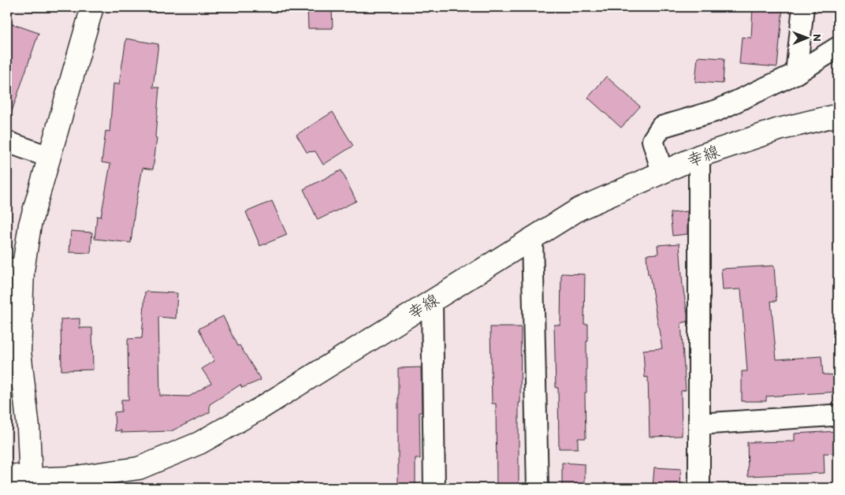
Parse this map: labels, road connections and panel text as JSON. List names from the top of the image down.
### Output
{
  "streets": {
    "street": ["幸線"]
  },
  "north": "right"
}
